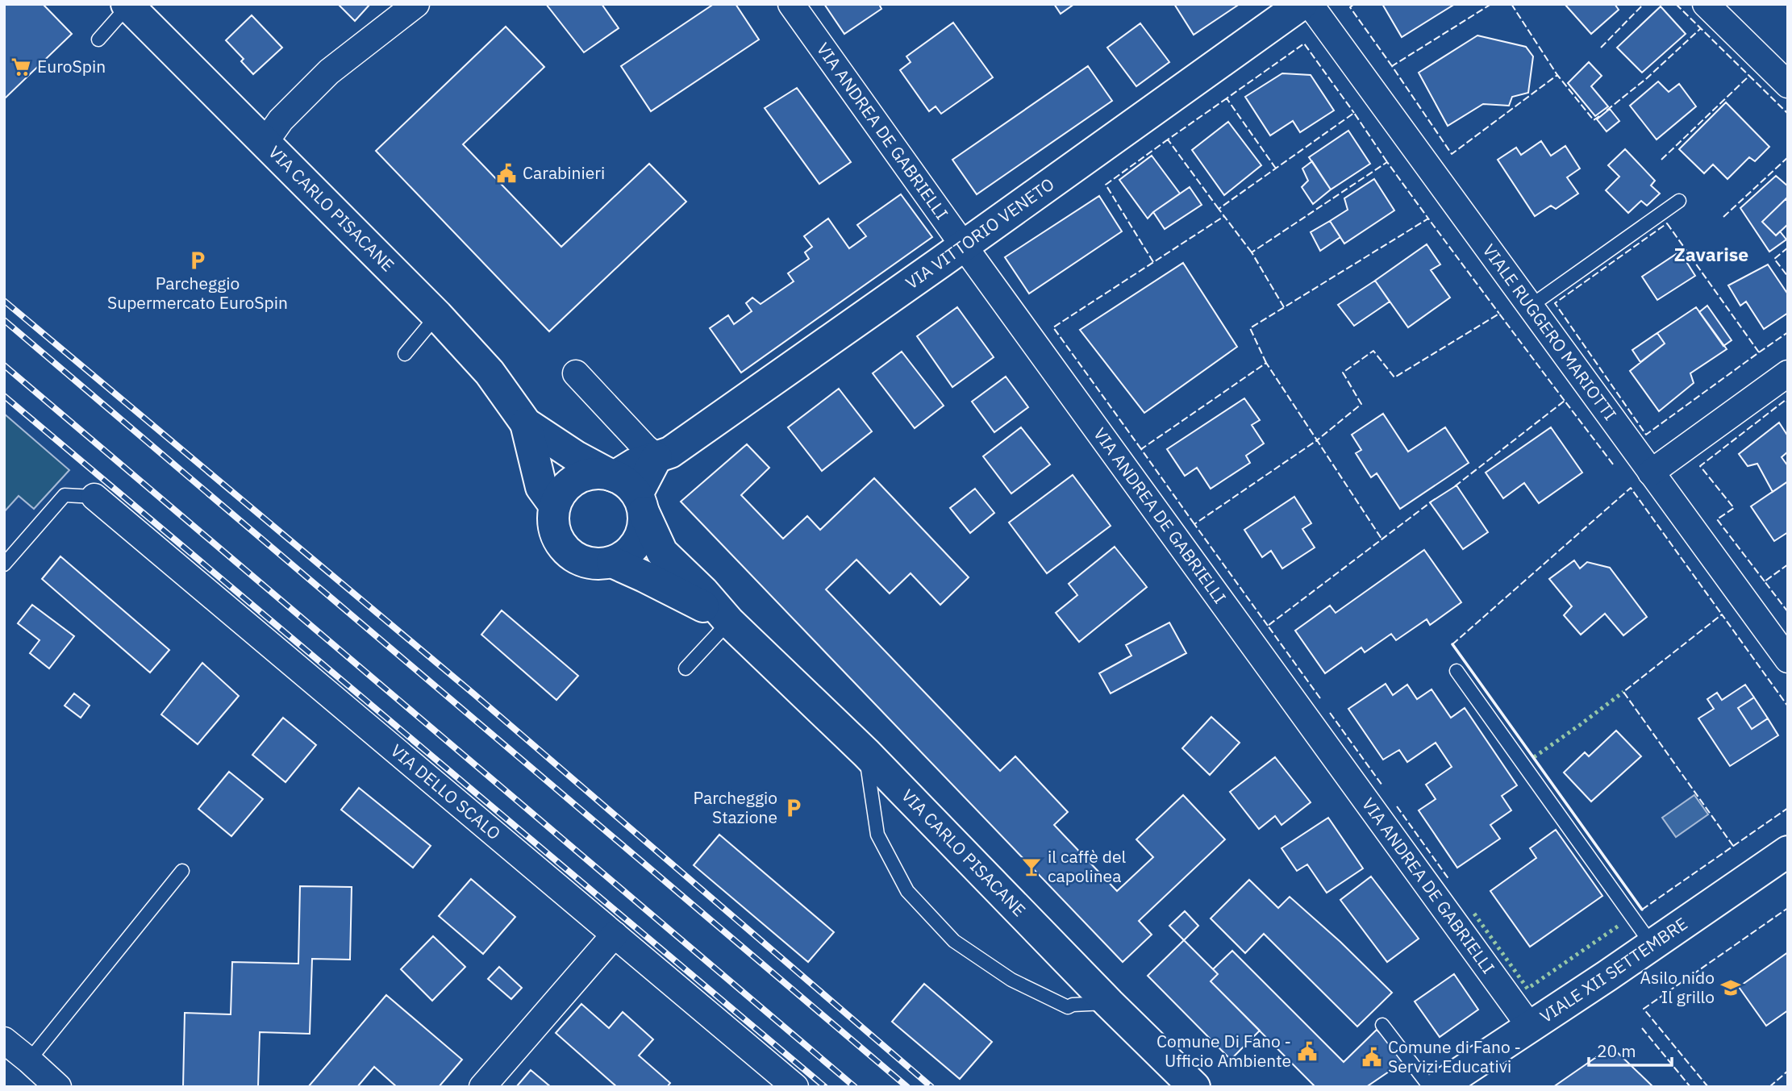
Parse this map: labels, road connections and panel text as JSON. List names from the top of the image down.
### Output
{
  "streets": {
    "main road": ["VIA CARLO PISACANE", "VIA VITTORIO VENETO", "VIALE XII SETTEMBRE"],
    "street": ["VIA ANDREA DE GABRIELLI", "VIALE RUGGERO MARIOTTI", "VIA DELLO SCALO"]
  },
  "crossings": [
    ["VIA ANDREA DE GABRIELLI", "VIA VITTORIO VENETO"],
    ["VIA ANDREA DE GABRIELLI", "VIALE XII SETTEMBRE"]
  ],
  "districts": ["Zavarise"],
  "places": {
    "supermarket": ["EuroSpin"],
    "public building": ["Carabinieri", "Comune Di Fano - Ufficio Ambiente", "Comune di Fano - Servizi Educativi"],
    "parking": ["Parcheggio Supermercato EuroSpin", "Parcheggio Stazione"],
    "bar": ["il caffè del capolinea"],
    "school or university": ["Asilo nido Il grillo"]
  },
  "scale_bar": "20 m"
}
